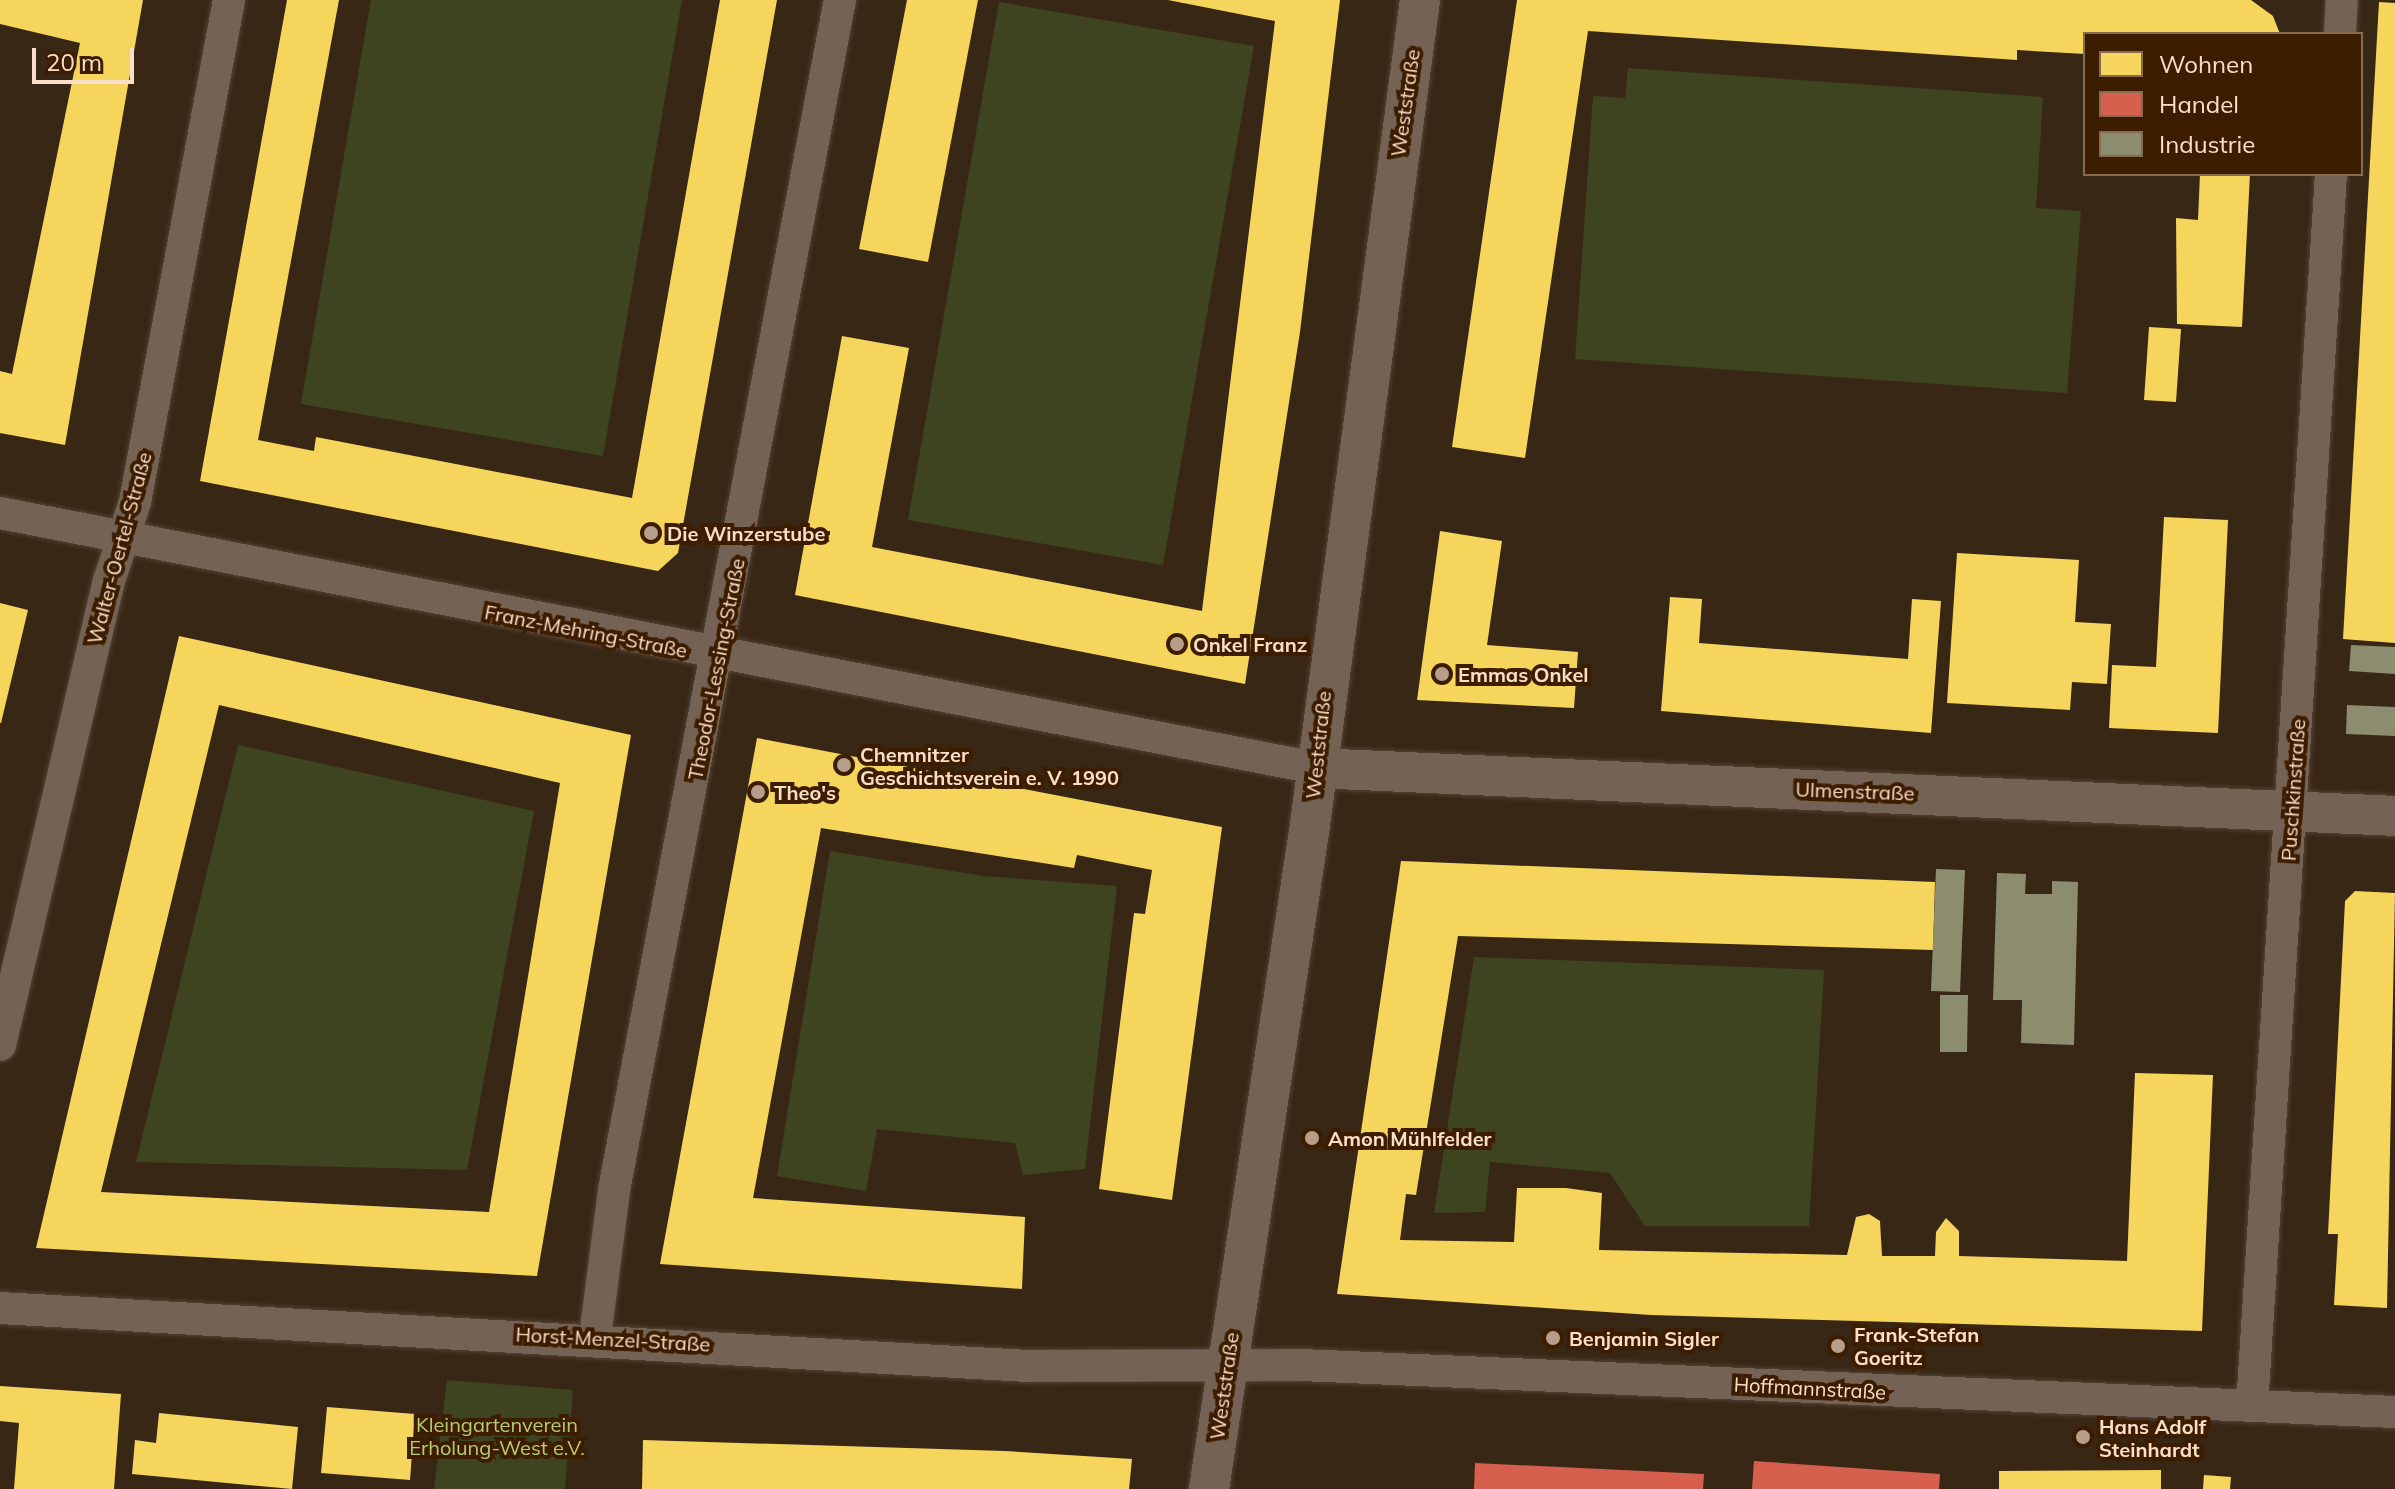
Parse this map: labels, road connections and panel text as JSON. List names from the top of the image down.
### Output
{
  "streets": {
    "street": [
      "Weststraße",
      "Walter-Oertel-Straße",
      "Franz-Mehring-Straße",
      "Theodor-Lessing-Straße",
      "Puschkinstraße",
      "Ulmenstraße",
      "Horst-Menzel-Straße",
      "Hoffmannstraße"
    ]
  },
  "crossings": [
    ["Weststraße", "Franz-Mehring-Straße"],
    ["Weststraße", "Ulmenstraße"],
    ["Weststraße", "Horst-Menzel-Straße"],
    ["Weststraße", "Hoffmannstraße"],
    ["Walter-Oertel-Straße", "Franz-Mehring-Straße"],
    ["Franz-Mehring-Straße", "Theodor-Lessing-Straße"],
    ["Franz-Mehring-Straße", "Ulmenstraße"],
    ["Theodor-Lessing-Straße", "Horst-Menzel-Straße"],
    ["Puschkinstraße", "Ulmenstraße"],
    ["Puschkinstraße", "Hoffmannstraße"],
    ["Horst-Menzel-Straße", "Hoffmannstraße"]
  ],
  "parks": ["Kleingartenverein Erholung-West e.V."],
  "places": [
    "Die Winzerstube",
    "Onkel Franz",
    "Emmas Onkel",
    "Chemnitzer Geschichtsverein e. V. 1990",
    "Theo's",
    "Amon Mühlfelder",
    "Benjamin Sigler",
    "Frank-Stefan Goeritz",
    "Hans Adolf Steinhardt"
  ],
  "legend": ["Wohnen", "Handel", "Industrie"],
  "scale_bar": "20 m"
}
